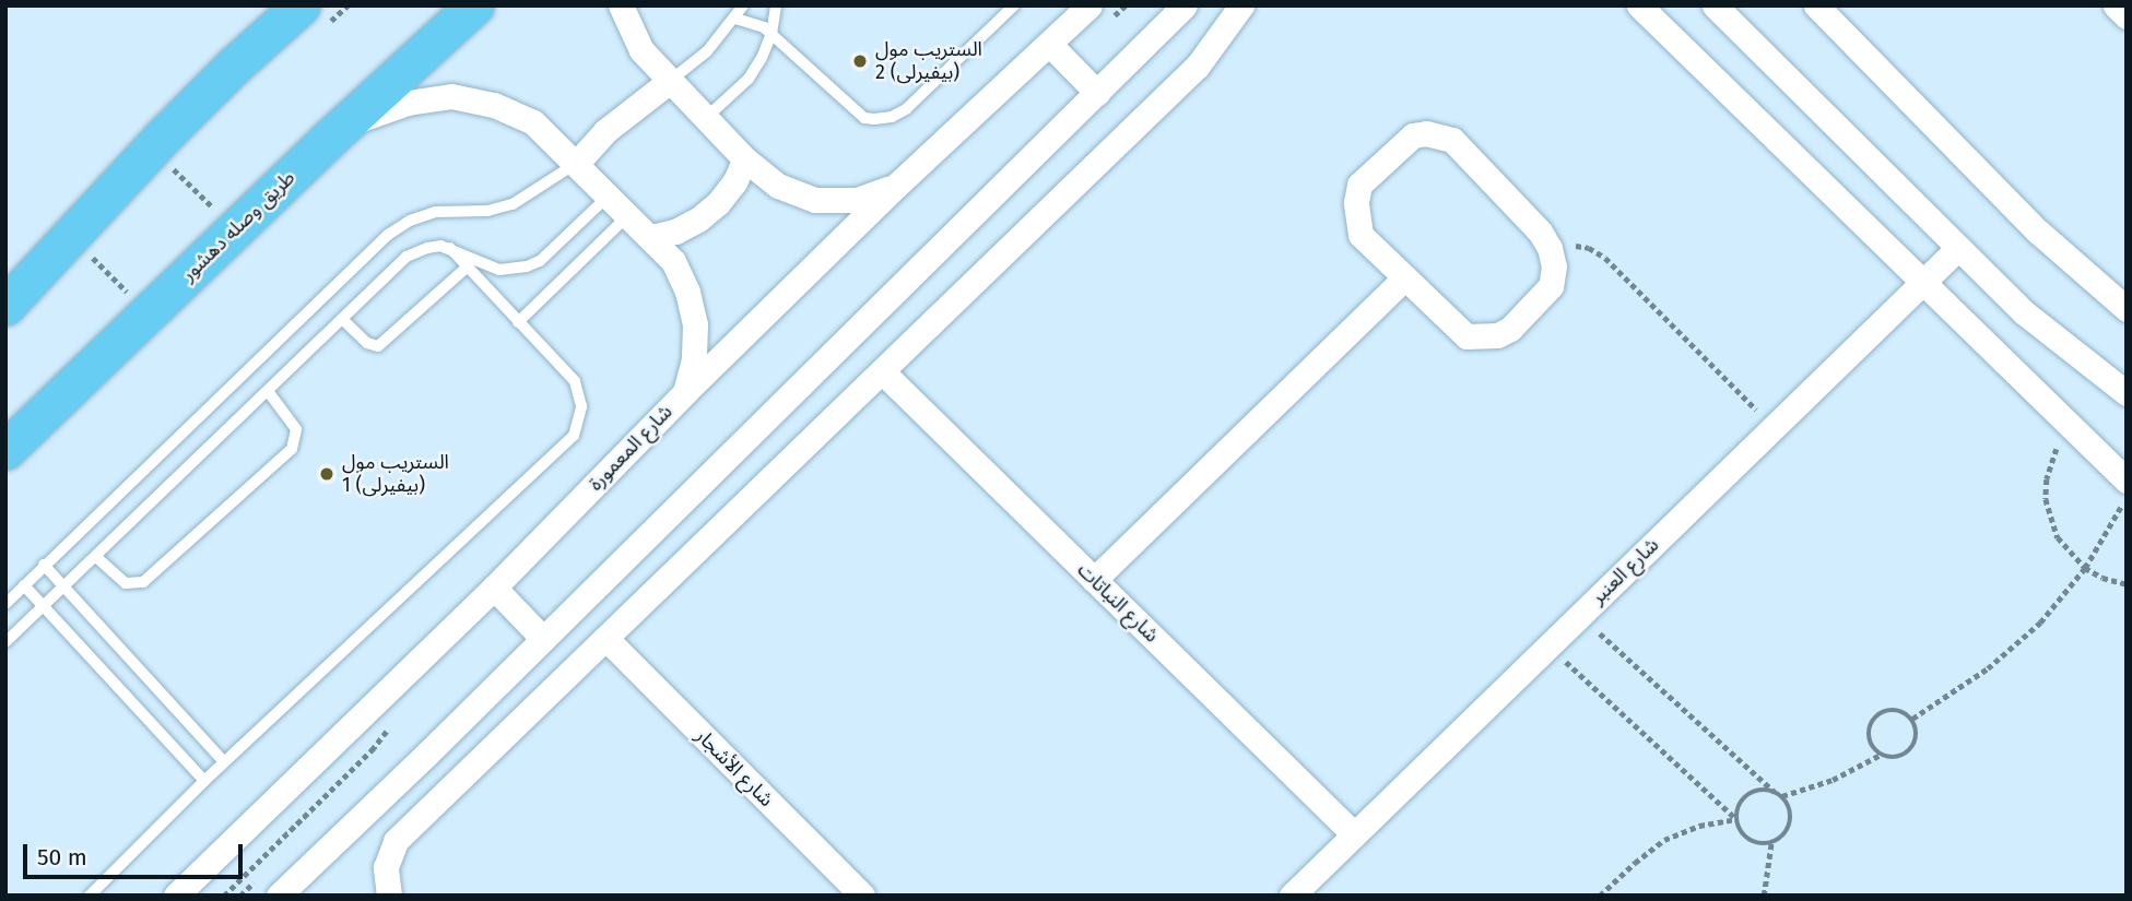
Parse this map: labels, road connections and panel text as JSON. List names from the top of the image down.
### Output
{
  "streets": {
    "main road": ["طريق وصله دهشور"],
    "street": [
      "شارع المعمورة",
      "شارع العنبر",
      "شارع النباتات",
      "شارع الأشجار"
    ]
  },
  "crossings": [
    ["شارع العنبر", "شارع النباتات"]
  ],
  "places": ["الستريب مول 2 (بيفيرلى)", "الستريب مول 1 (بيفيرلى)"],
  "scale_bar": "50 m"
}
